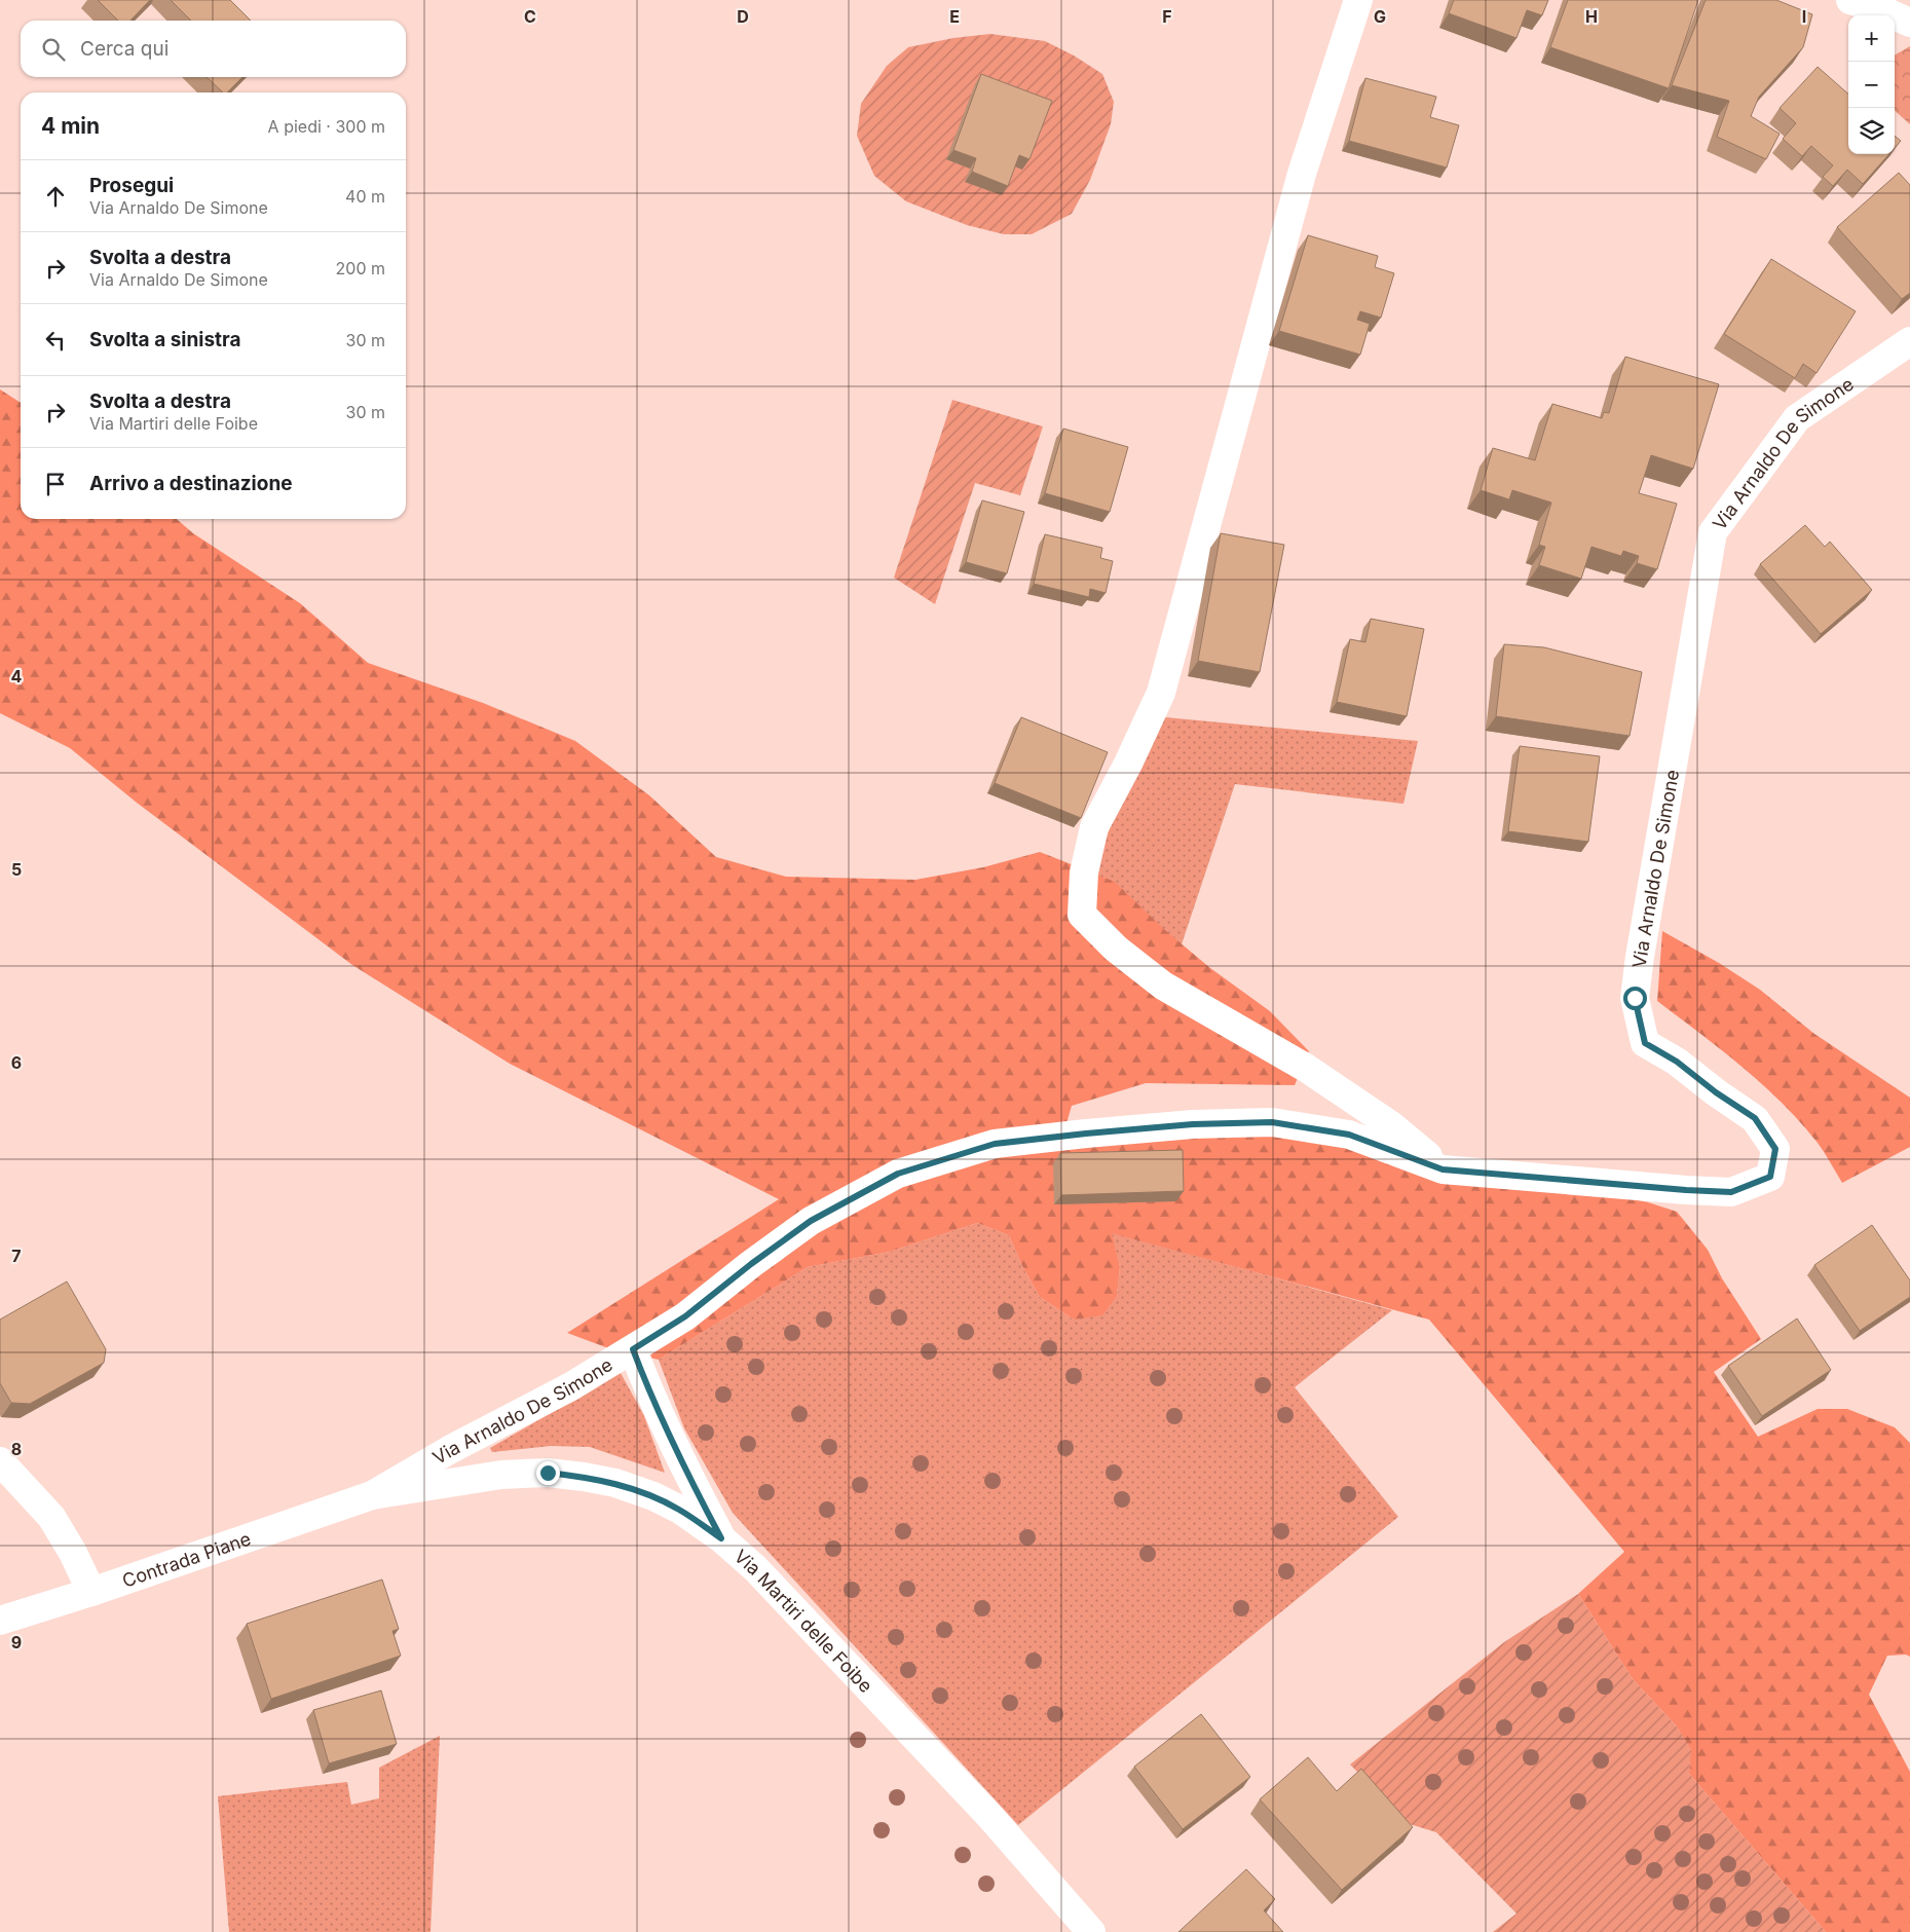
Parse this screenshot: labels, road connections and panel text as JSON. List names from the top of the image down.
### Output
{
  "streets": {
    "street": ["Via Arnaldo De Simone", "Contrada Piane", "Via Martiri delle Foibe"]
  },
  "crossings": [
    ["Via Arnaldo De Simone", "Contrada Piane"],
    ["Via Arnaldo De Simone", "Via Martiri delle Foibe"],
    ["Contrada Piane", "Via Martiri delle Foibe"]
  ],
  "page": {
    "map_buttons": ["+", "−"],
    "search": "Cerca qui",
    "heading": ["4 min", "A piedi · 300 m"],
    "list": [
      ["Prosegui", "Via Arnaldo De Simone", "40 m"],
      ["Svolta a destra", "Via Arnaldo De Simone", "200 m"],
      ["Svolta a sinistra", "30 m"],
      ["Svolta a destra", "Via Martiri delle Foibe", "30 m"],
      "Arrivo a destinazione"
    ]
  },
  "grid": {
    "columns": [
      "C",
      "D",
      "E",
      "F",
      "G",
      "H",
      "I"
    ],
    "rows": [
      "4",
      "5",
      "6",
      "7",
      "8",
      "9"
    ]
  }
}
